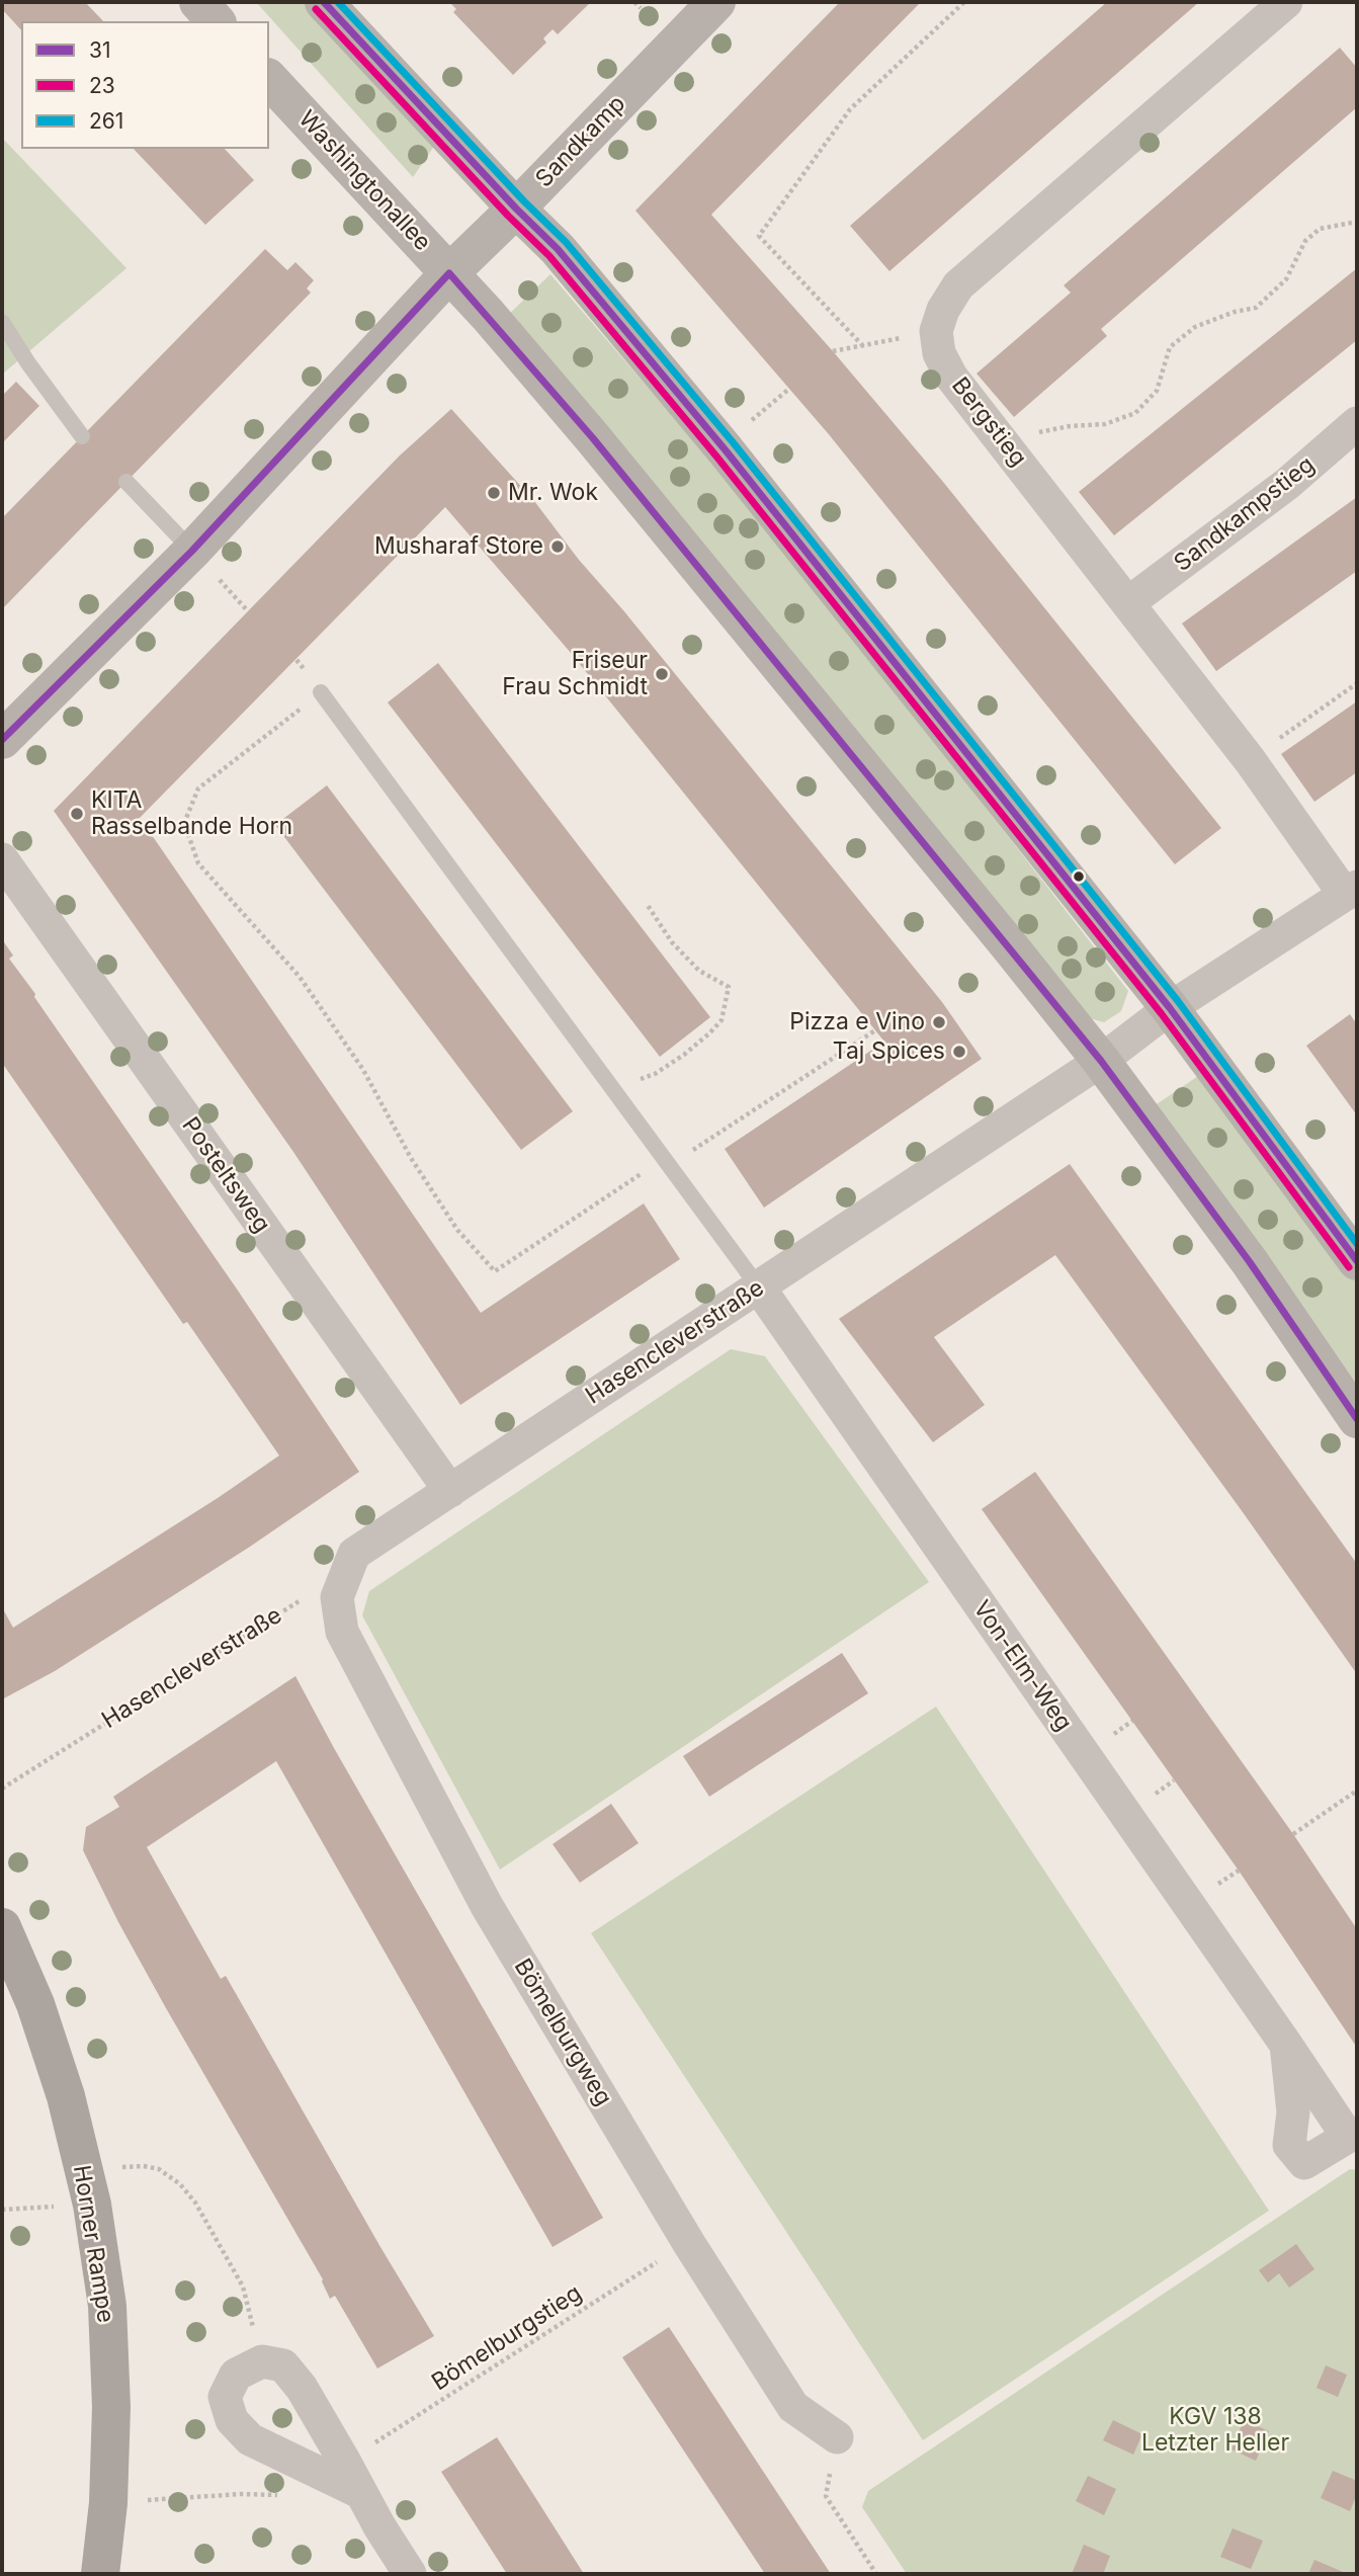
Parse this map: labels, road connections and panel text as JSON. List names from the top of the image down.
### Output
{
  "streets": {
    "main road": ["Horner Rampe"],
    "street": [
      "Sandkamp",
      "Washingtonallee",
      "Bergstieg",
      "Sandkampstieg",
      "Posteltsweg",
      "Hasencleverstraße",
      "Von-Elm-Weg",
      "Bömelburgweg"
    ],
    "path": ["Bömelburgstieg"]
  },
  "crossings": [
    ["Sandkamp", "Washingtonallee"],
    ["Washingtonallee", "Hasencleverstraße"],
    ["Bergstieg", "Sandkampstieg"],
    ["Bergstieg", "Hasencleverstraße"],
    ["Posteltsweg", "Hasencleverstraße"],
    ["Hasencleverstraße", "Von-Elm-Weg"],
    ["Hasencleverstraße", "Bömelburgweg"],
    ["Bömelburgweg", "Bömelburgstieg"]
  ],
  "parks": ["KGV 138 Letzter Heller"],
  "places": [
    "Mr. Wok",
    "Musharaf Store",
    "Friseur Frau Schmidt",
    "KITA Rasselbande Horn",
    "Pizza e Vino",
    "Taj Spices"
  ],
  "lines": ["transit line 31", "transit line 261", "transit line 23"],
  "legend": ["31", "23", "261"]
}
